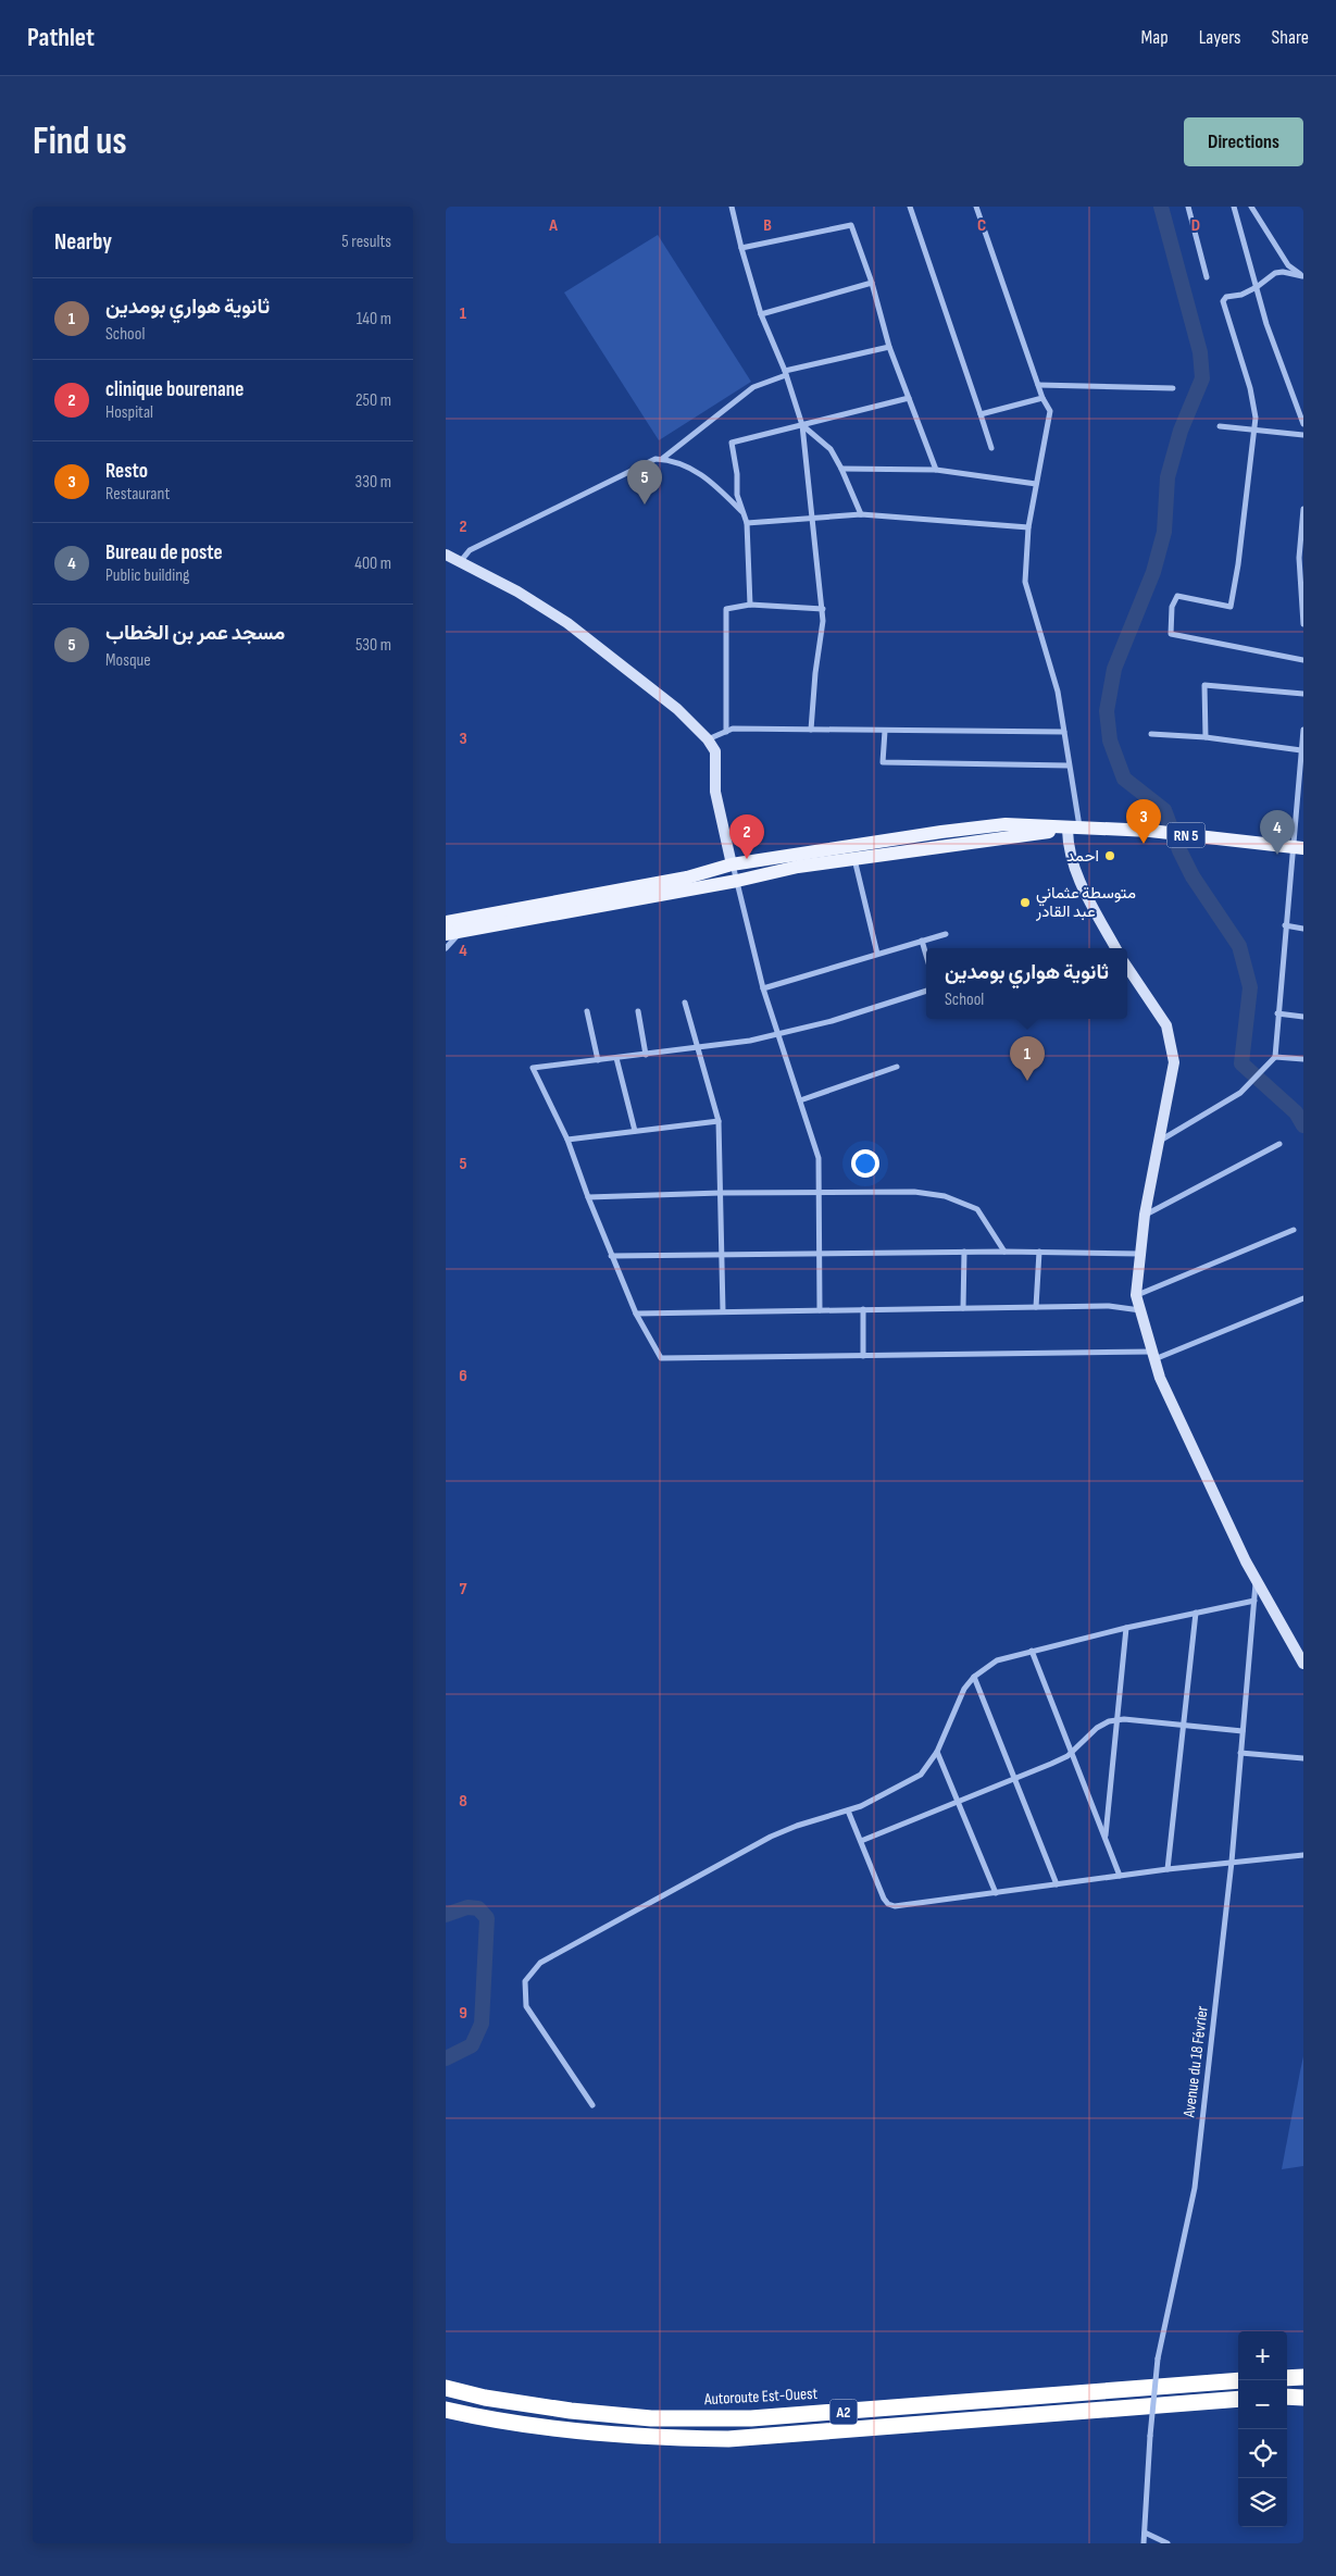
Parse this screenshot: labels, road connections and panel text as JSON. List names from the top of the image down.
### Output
{
  "streets": {
    "highway": ["Autoroute Est-Ouest", "A2"],
    "main road": ["RN 5"],
    "street": ["Avenue du 18 Février"]
  },
  "places": ["احمد", "متوسطة عثماني عبد القادر"],
  "page": {
    "header": "Pathlet",
    "nav": ["Map", "Layers", "Share"],
    "buttons": "Directions",
    "title": "Find us",
    "heading": ["Nearby", "5 results"],
    "list": [
      {
        "mark": "1",
        "name": "ثانوية هواري بومدين",
        "note": "School",
        "value": "140 m"
      },
      {
        "mark": "2",
        "name": "clinique bourenane",
        "note": "Hospital",
        "value": "250 m"
      },
      {
        "mark": "3",
        "name": "Resto",
        "note": "Restaurant",
        "value": "330 m"
      },
      {
        "mark": "4",
        "name": "Bureau de poste",
        "note": "Public building",
        "value": "400 m"
      },
      {
        "mark": "5",
        "name": "مسجد عمر بن الخطاب",
        "note": "Mosque",
        "value": "530 m"
      }
    ],
    "pins": [
      "5",
      "3",
      "4",
      "2",
      "1"
    ],
    "popup": ["ثانوية هواري بومدين", "School"],
    "map_buttons": ["+", "−"]
  },
  "grid": {
    "columns": [
      "A",
      "B",
      "C",
      "D"
    ],
    "rows": [
      "1",
      "2",
      "3",
      "4",
      "5",
      "6",
      "7",
      "8",
      "9"
    ]
  }
}
